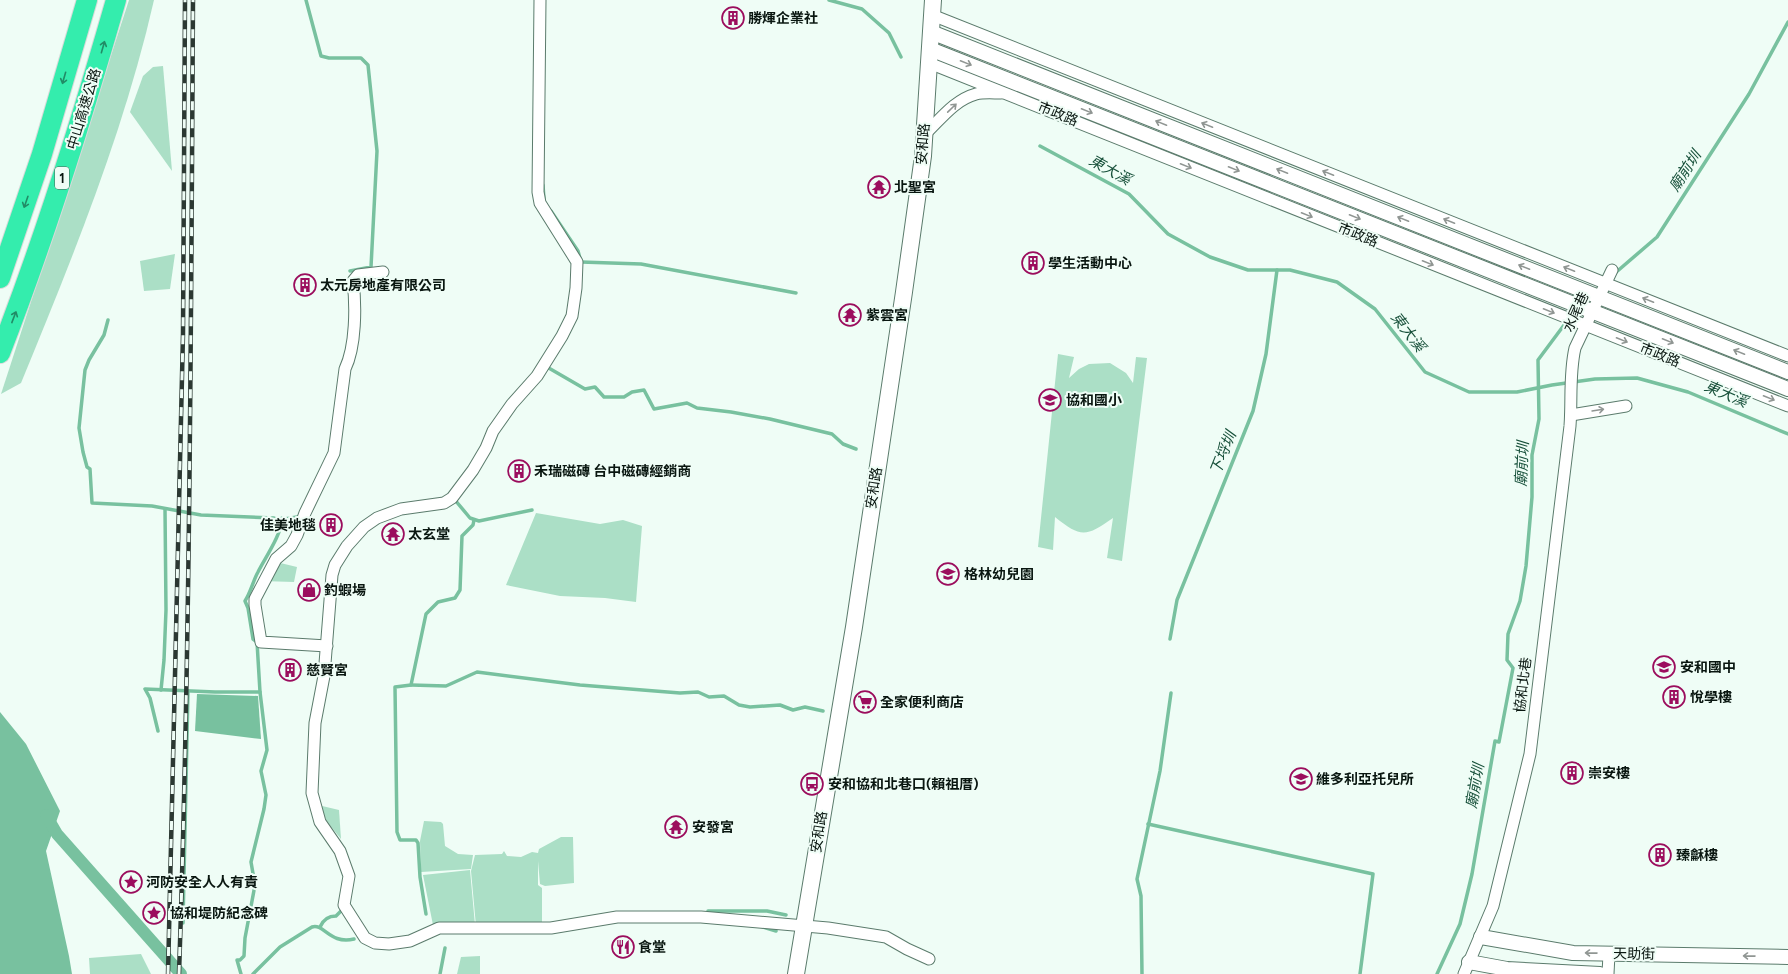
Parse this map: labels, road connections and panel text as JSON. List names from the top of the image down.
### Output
{
  "streets": {
    "highway": ["中山高速公路", "1"],
    "main road": ["安和路"],
    "street": [
      "市政路",
      "水尾巷",
      "協和北巷",
      "天助街"
    ]
  },
  "crossings": [
    ["市政路", "安和路"],
    ["市政路", "水尾巷"],
    ["水尾巷", "協和北巷"],
    ["協和北巷", "天助街"]
  ],
  "water": ["東大溪", "廟前圳", "下埒圳"],
  "places": {
    "building": [
      "勝煇企業社",
      "學生活動中心",
      "太元房地產有限公司",
      "禾瑞磁磚 台中磁磚經銷商",
      "佳美地毯",
      "慈賢宮",
      "悅學樓",
      "崇安樓",
      "臻龢樓"
    ],
    "temple": [
      "北聖宮",
      "紫雲宮",
      "太玄堂",
      "安發宮"
    ],
    "school or university": [
      "協和國小",
      "格林幼兒園",
      "安和國中",
      "維多利亞托兒所"
    ],
    "shop": ["釣蝦場"],
    "supermarket": ["全家便利商店"],
    "bus stop": ["安和協和北巷口(賴祖厝)"],
    "place": ["河防安全人人有責", "協和堤防紀念碑"],
    "restaurant": ["食堂"]
  }
}
